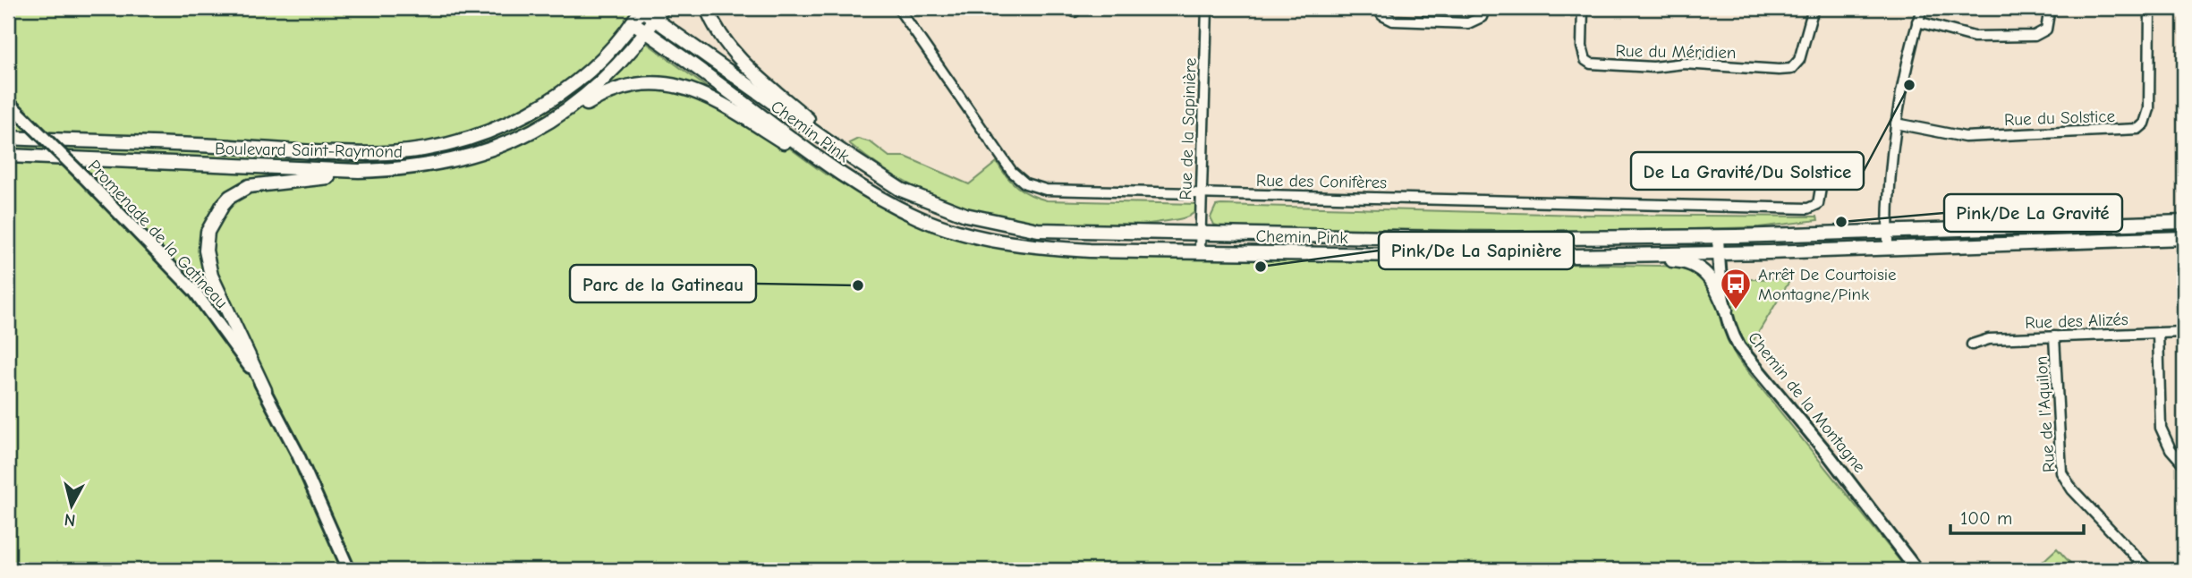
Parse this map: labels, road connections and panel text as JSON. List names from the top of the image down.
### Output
{
  "streets": {
    "main road": ["Chemin Pink", "Boulevard Saint-Raymond"],
    "street": [
      "Rue du Méridien",
      "Rue du Solstice",
      "Rue de la Sapinière",
      "Rue des Conifères",
      "Promenade de la Gatineau",
      "Rue des Alizés",
      "Chemin de la Montagne",
      "Rue de l'Aquilon"
    ]
  },
  "crossings": [
    ["Rue de la Sapinière", "Chemin Pink"],
    ["Rue de la Sapinière", "Rue des Conifères"],
    ["Chemin Pink", "Boulevard Saint-Raymond"],
    ["Chemin Pink", "Chemin de la Montagne"],
    ["Rue des Alizés", "Rue de l'Aquilon"]
  ],
  "places": {
    "other": [
      "De La Gravité/Du Solstice",
      "Pink/De La Gravité",
      "Pink/De La Sapinière",
      "Parc de la Gatineau"
    ],
    "bus stop": ["Arrêt De Courtoisie Montagne/Pink"]
  },
  "scale_bar": "100 m",
  "north": "bottom"
}
